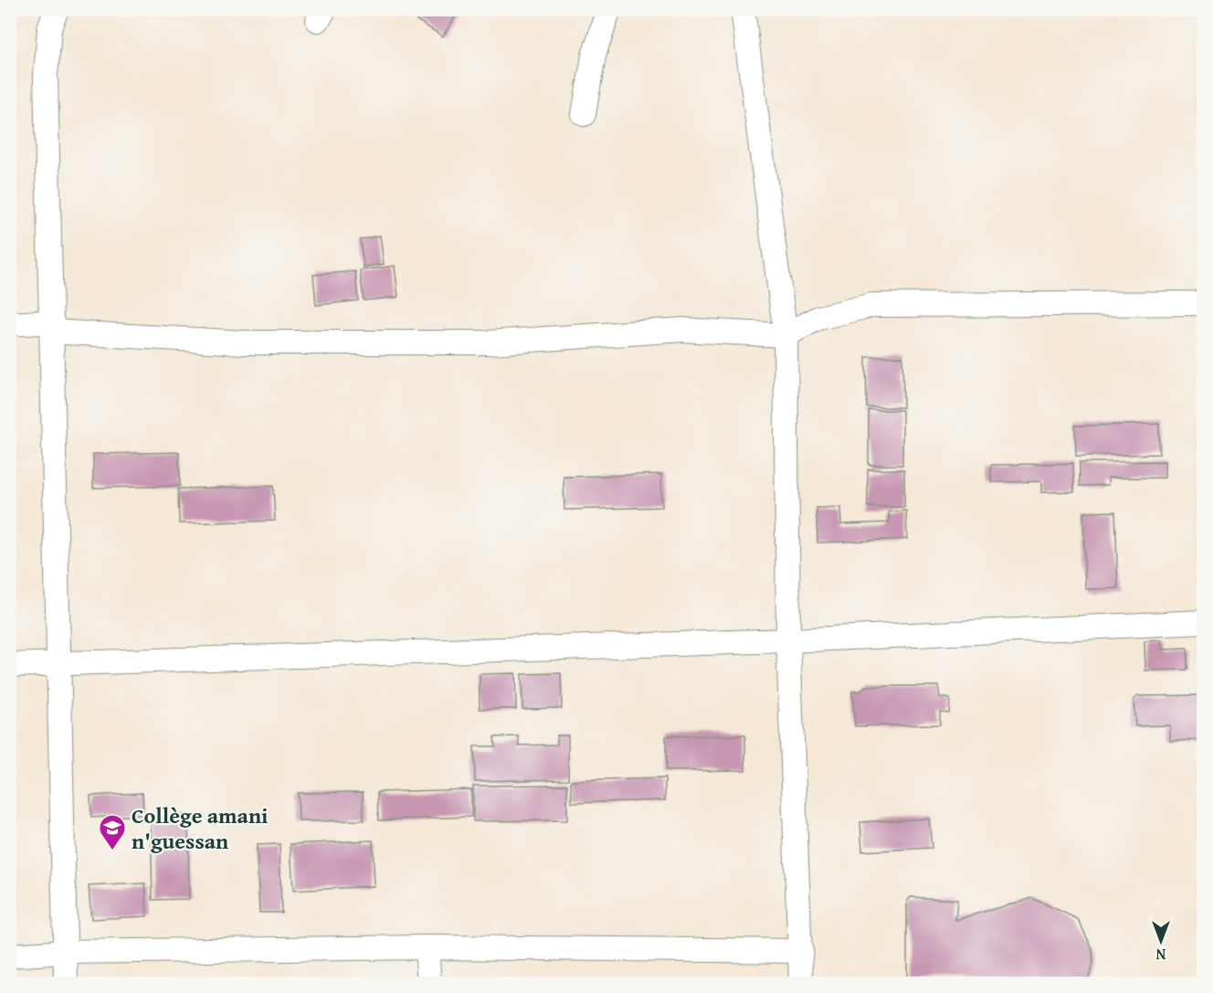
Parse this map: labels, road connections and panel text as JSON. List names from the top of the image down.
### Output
{
  "places": {
    "school or university": ["Collège amani n'guessan"]
  },
  "north": "bottom"
}
